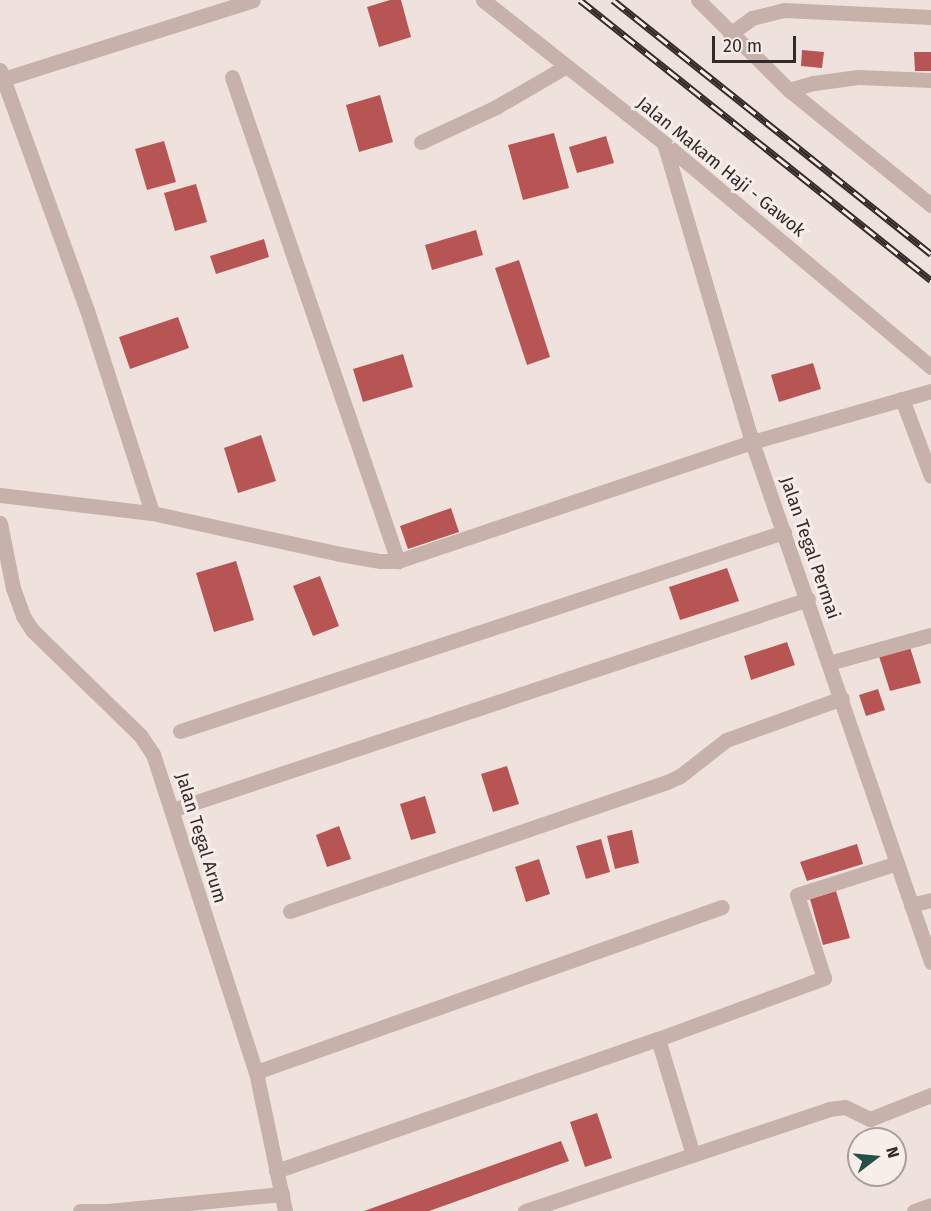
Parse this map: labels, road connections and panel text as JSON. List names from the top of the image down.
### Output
{
  "streets": {
    "street": ["Jalan Makam Haji - Gawok", "Jalan Tegal Permai", "Jalan Tegal Arum"]
  },
  "crossings": [
    ["Jalan Makam Haji - Gawok", "Jalan Tegal Permai"]
  ],
  "scale_bar": "20 m",
  "north": "right"
}
